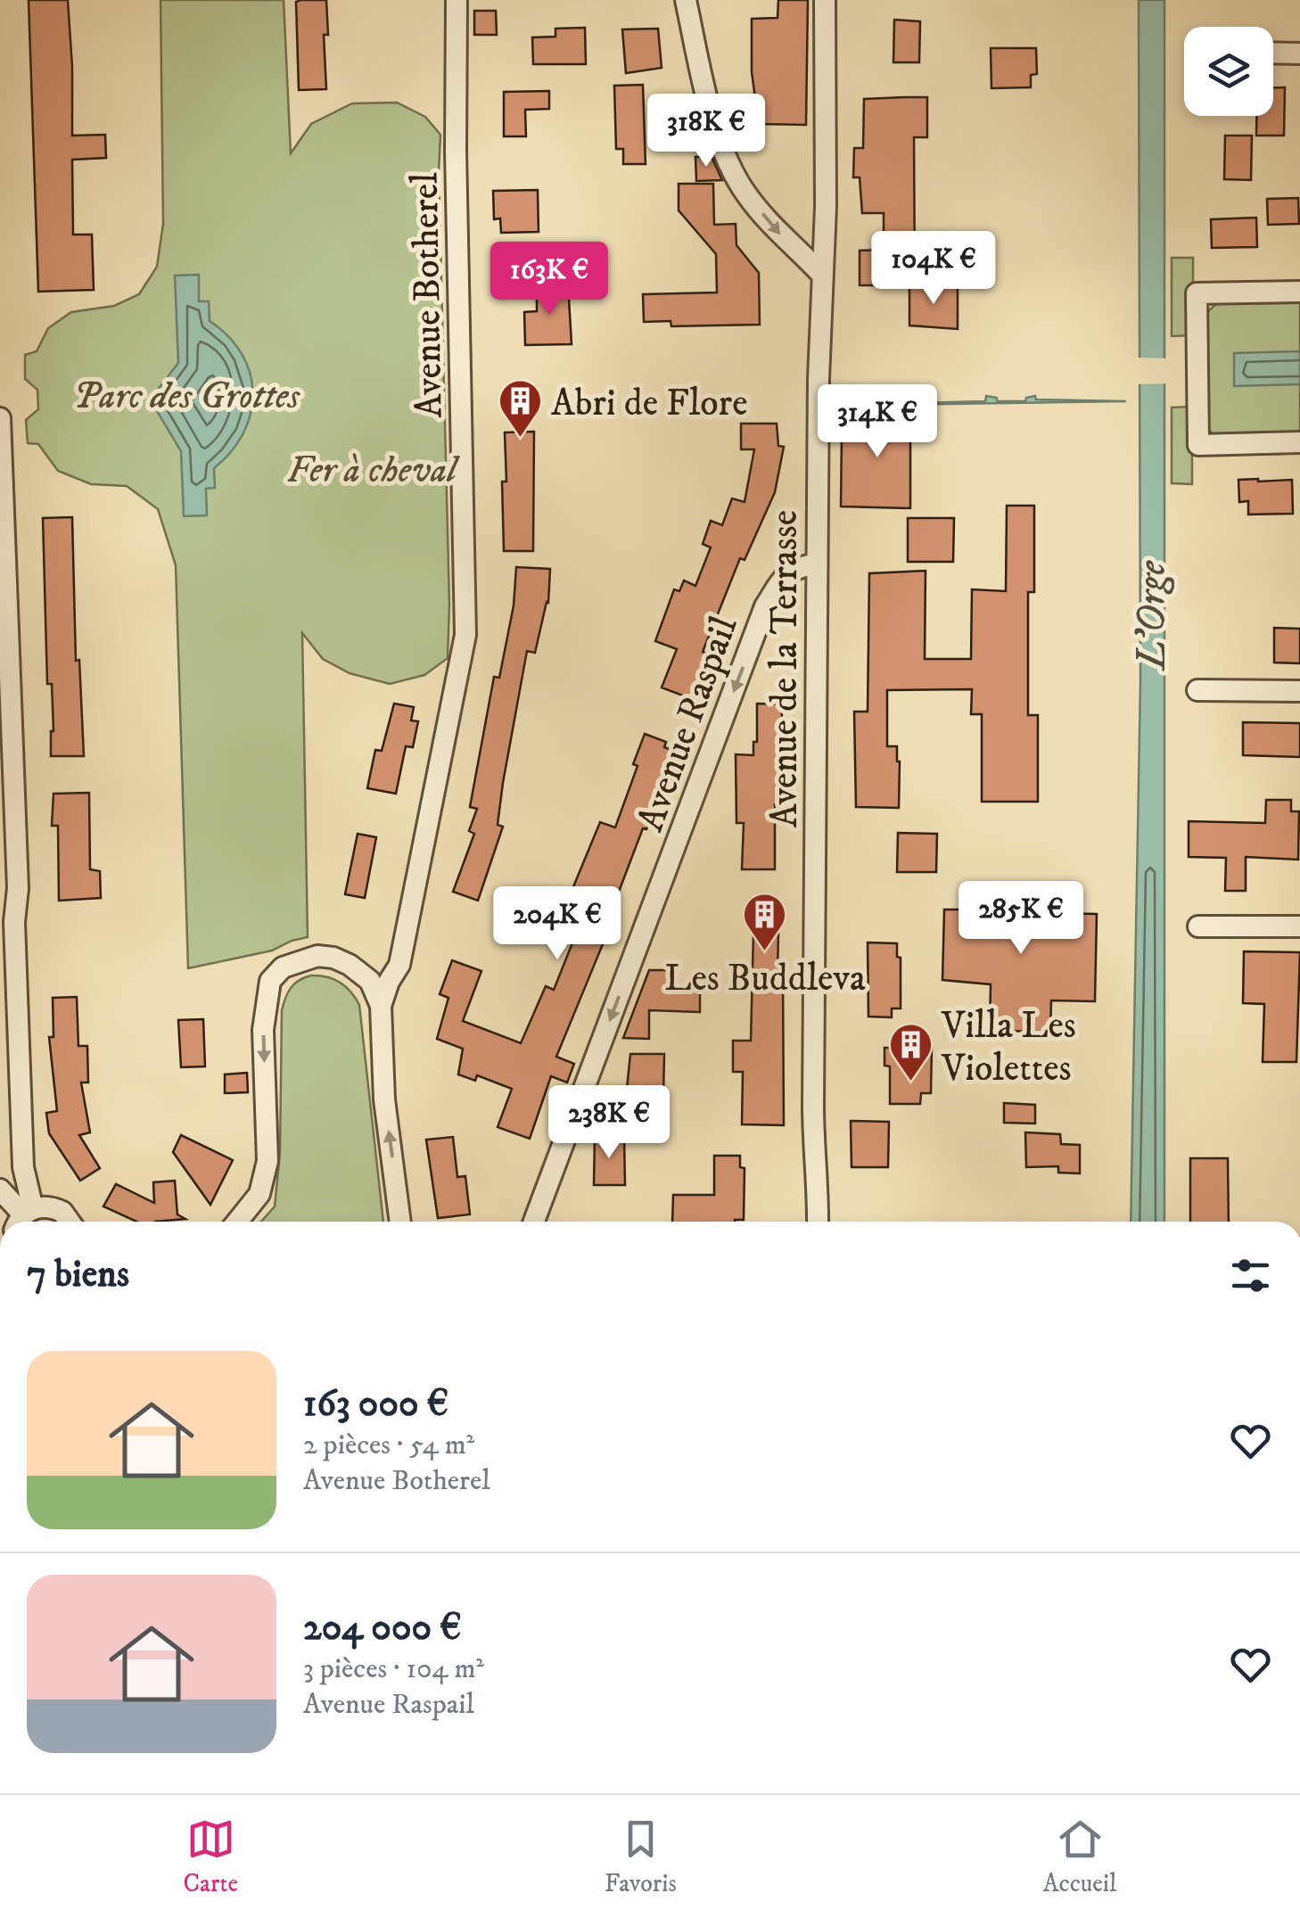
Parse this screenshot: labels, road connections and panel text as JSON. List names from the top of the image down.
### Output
{
  "streets": {
    "street": ["Avenue Botherel", "Avenue de la Terrasse", "Avenue Raspail"]
  },
  "crossings": [
    ["Avenue de la Terrasse", "Avenue Raspail"]
  ],
  "one_way": ["Avenue Raspail"],
  "water": ["L'Orge"],
  "parks": ["Parc des Grottes", "Fer à cheval"],
  "places": {
    "building": ["Abri de Flore", "Les Buddleva", "Villa Les Violettes"]
  },
  "page": {
    "price": [
      "318K €",
      "104K €",
      "163K €",
      "314K €",
      "285K €",
      "204K €",
      "238K €"
    ],
    "heading": "7 biens",
    "list": [
      {
        "name": "163 000 €",
        "note": "2 pièces · 54 m² · Avenue Botherel"
      },
      {
        "name": "204 000 €",
        "note": "3 pièces · 104 m² · Avenue Raspail"
      }
    ],
    "tabs": ["Carte", "Favoris", "Accueil"]
  }
}
